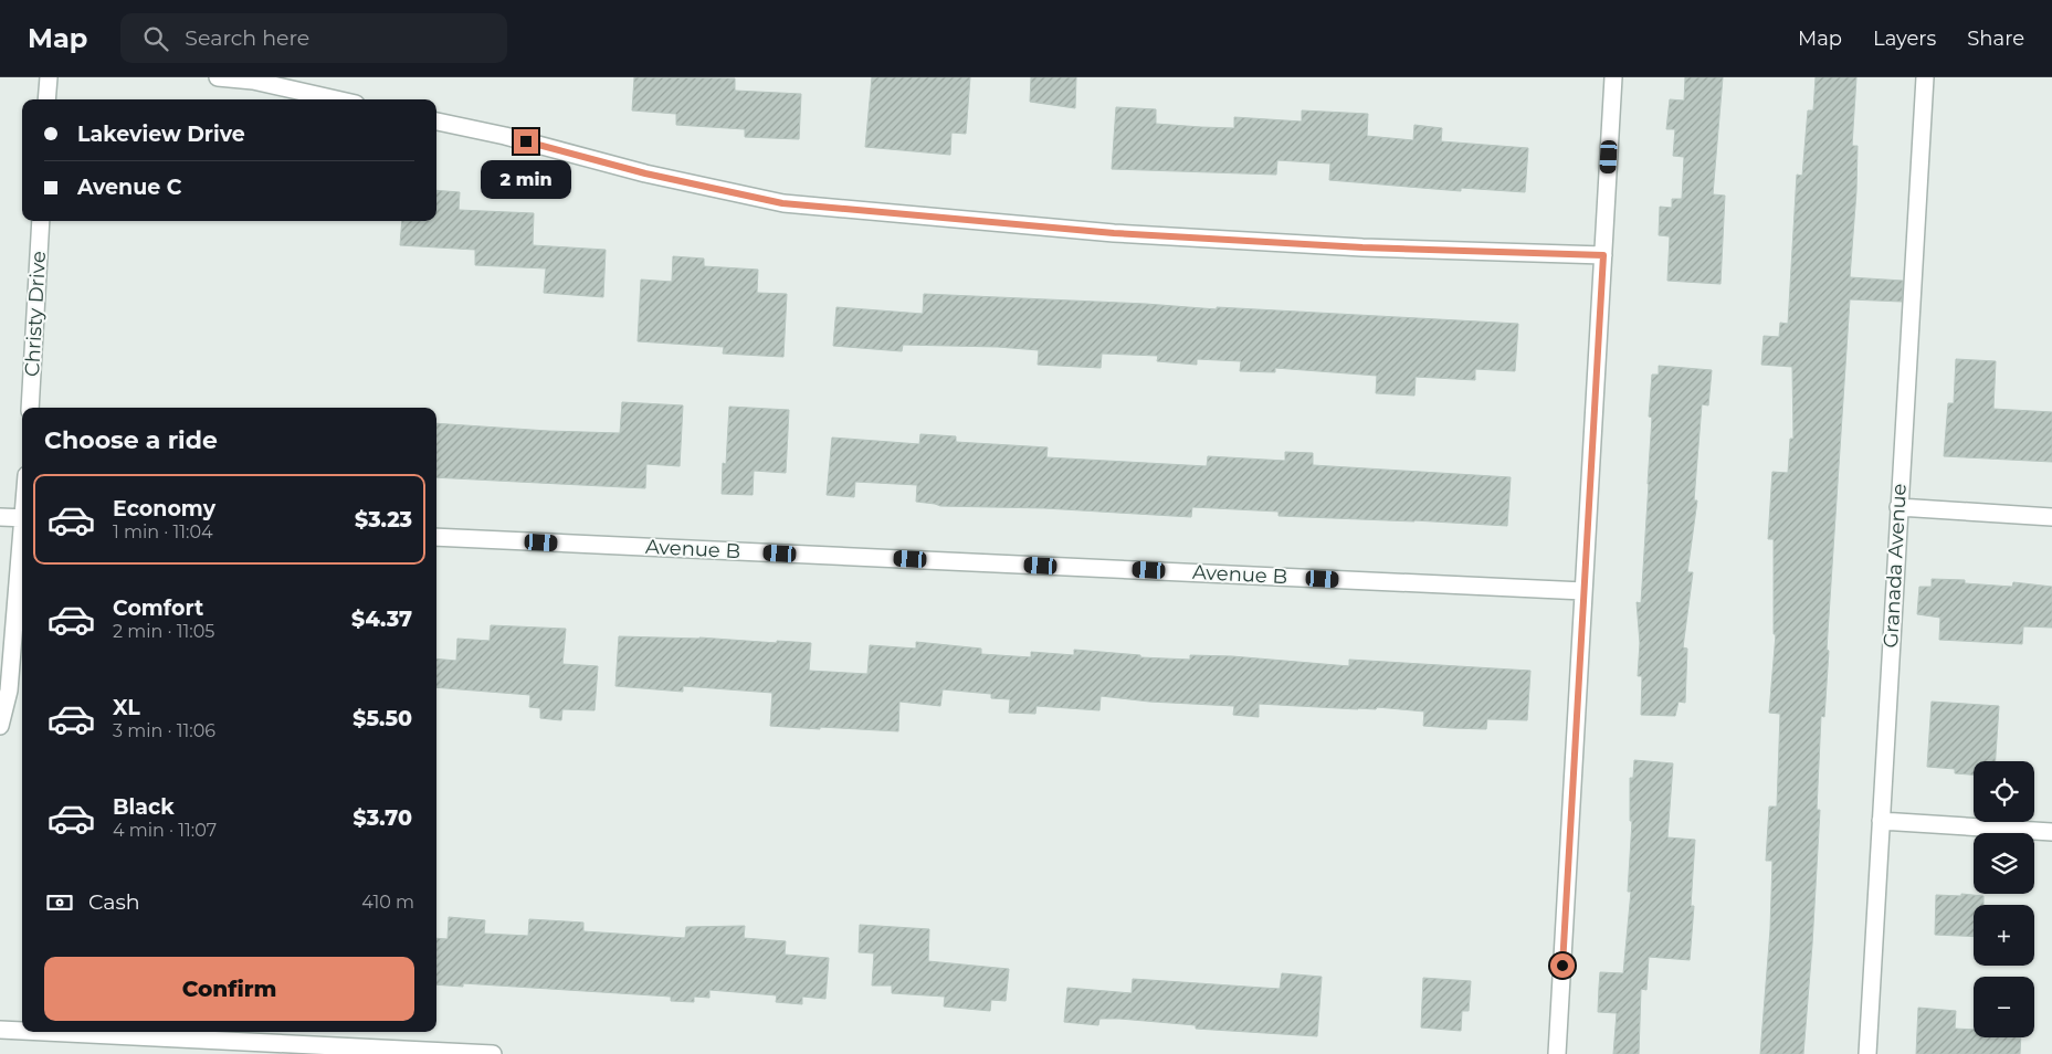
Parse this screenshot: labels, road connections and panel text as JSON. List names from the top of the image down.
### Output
{
  "streets": {
    "street": ["Christy Drive", "Avenue B", "Granada Avenue"]
  },
  "page": {
    "header": "Map",
    "search": "Search here",
    "nav": ["Map", "Layers", "Share"],
    "banner": ["Lakeview Drive", "Avenue C"],
    "bubble": "2 min",
    "heading": "Choose a ride",
    "list": [
      {
        "name": "Economy",
        "note": "1 min · 11:04",
        "value": "$3.23"
      },
      {
        "name": "Comfort",
        "note": "2 min · 11:05",
        "value": "$4.37"
      },
      {
        "name": "XL",
        "note": "3 min · 11:06",
        "value": "$5.50"
      },
      {
        "name": "Black",
        "note": "4 min · 11:07",
        "value": "$3.70"
      }
    ],
    "map_buttons": ["+", "−"],
    "pay": ["Cash", "410 m"],
    "buttons": "Confirm"
  }
}
